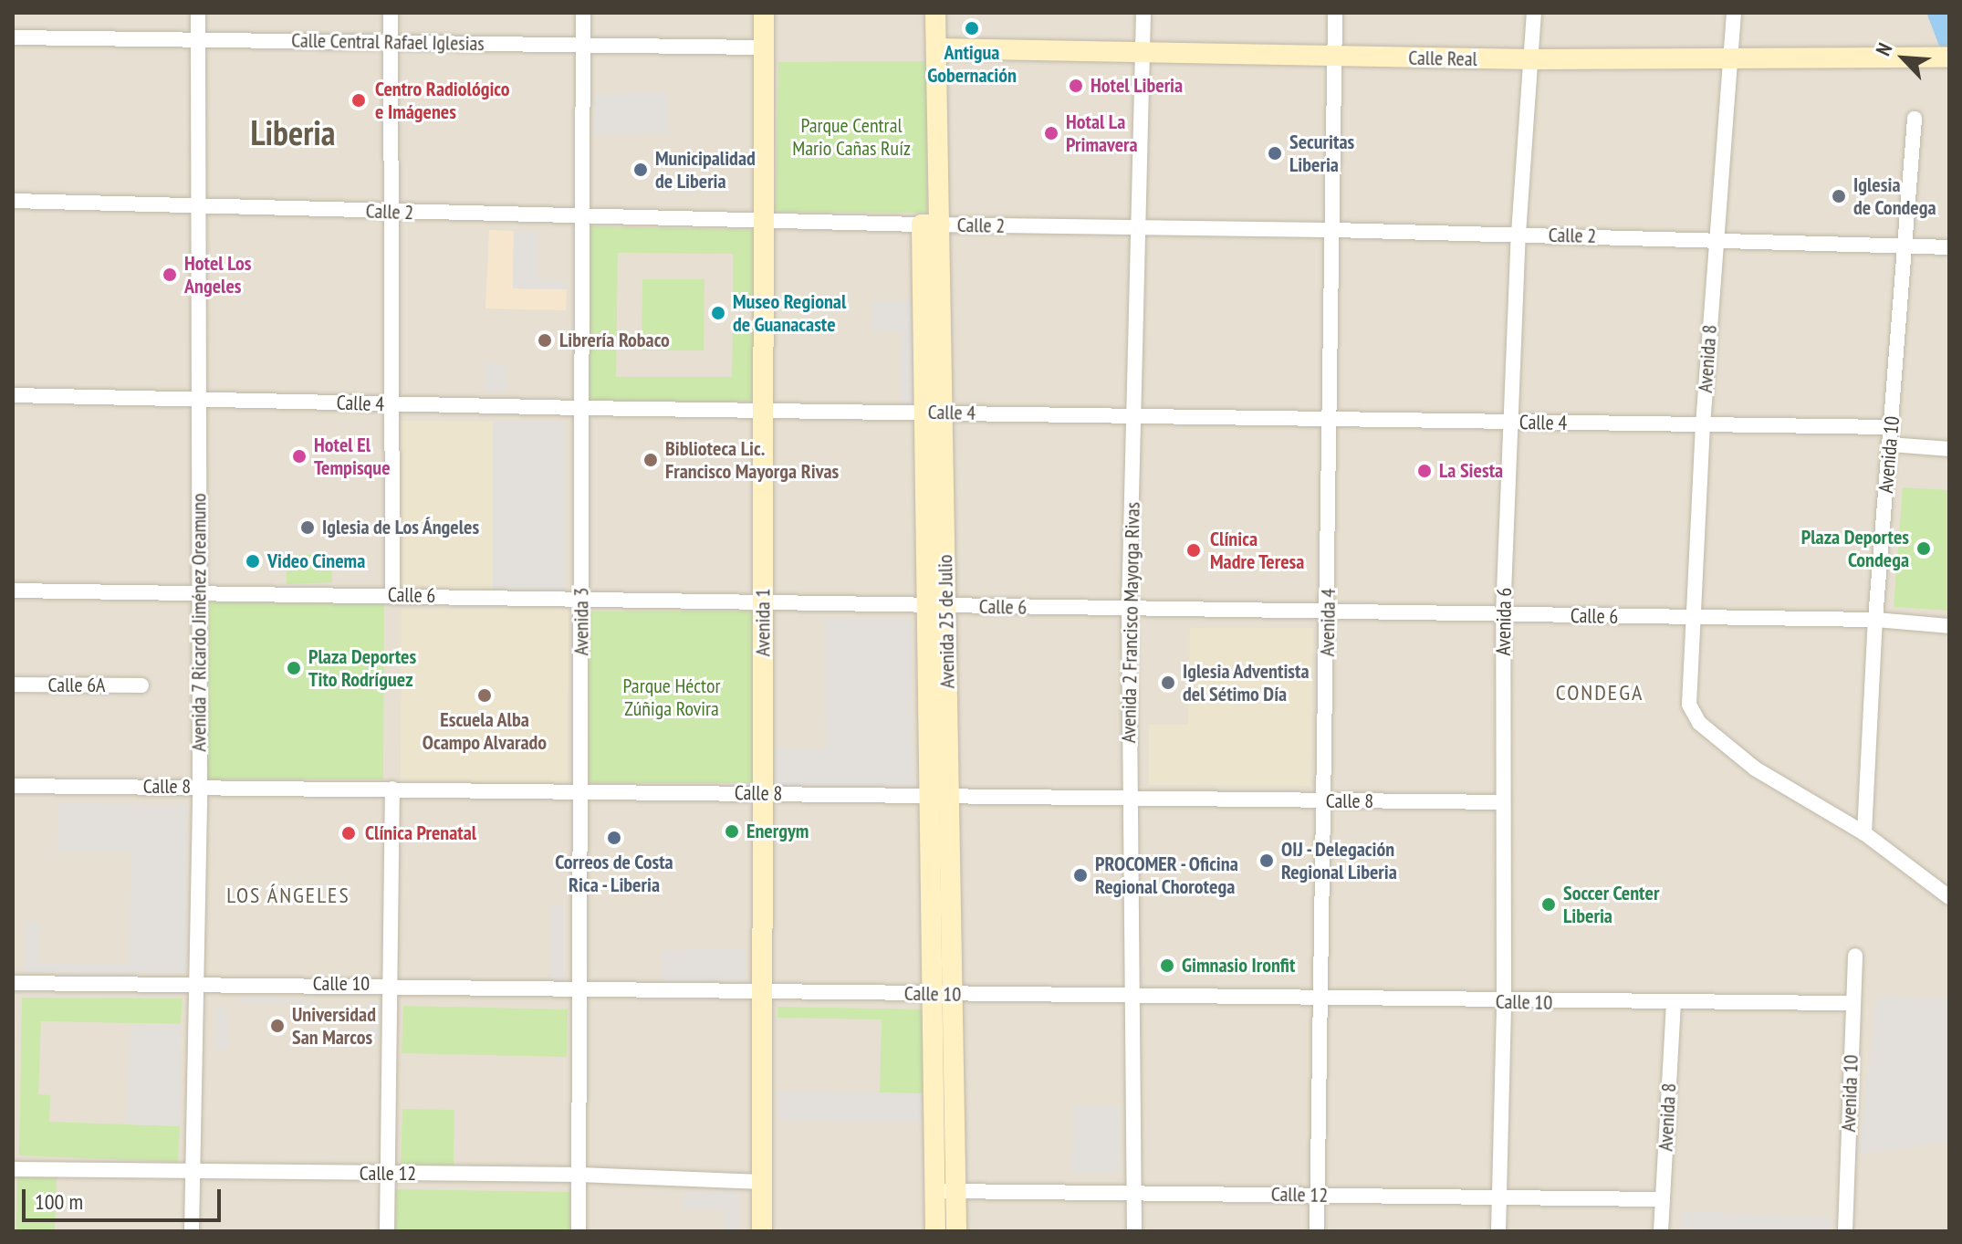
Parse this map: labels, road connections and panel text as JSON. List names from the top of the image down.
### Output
{
  "streets": {
    "street": [
      "Calle Central Rafael Iglesias",
      "Calle Real",
      "Calle 2",
      "Avenida 8",
      "Calle 4",
      "Avenida 10",
      "Calle 6",
      "Avenida 3",
      "Avenida 25 de Julio",
      "Avenida 6",
      "Avenida 7 Ricardo Jiménez Oreamuno",
      "Avenida 1",
      "Avenida 2 Francisco Mayorga Rivas",
      "Avenida 4",
      "Calle 6A",
      "Calle 8",
      "Calle 10",
      "Calle 12"
    ]
  },
  "crossings": [
    ["Calle Central Rafael Iglesias", "Avenida 3"],
    ["Calle Central Rafael Iglesias", "Avenida 7 Ricardo Jiménez Oreamuno"],
    ["Calle Central Rafael Iglesias", "Avenida 1"],
    ["Calle Real", "Avenida 8"],
    ["Calle Real", "Avenida 25 de Julio"],
    ["Calle Real", "Avenida 6"],
    ["Calle Real", "Avenida 2 Francisco Mayorga Rivas"],
    ["Calle Real", "Avenida 4"],
    ["Calle 2", "Avenida 8"],
    ["Calle 2", "Avenida 10"],
    ["Calle 2", "Avenida 3"],
    ["Calle 2", "Avenida 25 de Julio"],
    ["Calle 2", "Avenida 6"],
    ["Calle 2", "Avenida 7 Ricardo Jiménez Oreamuno"],
    ["Calle 2", "Avenida 1"],
    ["Calle 2", "Avenida 2 Francisco Mayorga Rivas"],
    ["Calle 2", "Avenida 4"],
    ["Avenida 8", "Calle 4"],
    ["Avenida 8", "Avenida 10"],
    ["Avenida 8", "Calle 6"],
    ["Avenida 8", "Calle 10"],
    ["Avenida 8", "Calle 12"],
    ["Calle 4", "Avenida 10"],
    ["Calle 4", "Avenida 3"],
    ["Calle 4", "Avenida 25 de Julio"],
    ["Calle 4", "Avenida 6"],
    ["Calle 4", "Avenida 7 Ricardo Jiménez Oreamuno"],
    ["Calle 4", "Avenida 1"],
    ["Calle 4", "Avenida 2 Francisco Mayorga Rivas"],
    ["Calle 4", "Avenida 4"],
    ["Avenida 10", "Calle 6"],
    ["Avenida 10", "Calle 10"],
    ["Calle 6", "Avenida 3"],
    ["Calle 6", "Avenida 25 de Julio"],
    ["Calle 6", "Avenida 6"],
    ["Calle 6", "Avenida 7 Ricardo Jiménez Oreamuno"],
    ["Calle 6", "Avenida 1"],
    ["Calle 6", "Avenida 2 Francisco Mayorga Rivas"],
    ["Calle 6", "Avenida 4"],
    ["Avenida 3", "Calle 8"],
    ["Avenida 3", "Calle 10"],
    ["Avenida 3", "Calle 12"],
    ["Avenida 25 de Julio", "Calle 8"],
    ["Avenida 25 de Julio", "Calle 10"],
    ["Avenida 25 de Julio", "Calle 12"],
    ["Avenida 6", "Calle 8"],
    ["Avenida 6", "Calle 10"],
    ["Avenida 6", "Calle 12"],
    ["Avenida 7 Ricardo Jiménez Oreamuno", "Calle 8"],
    ["Avenida 7 Ricardo Jiménez Oreamuno", "Calle 10"],
    ["Avenida 7 Ricardo Jiménez Oreamuno", "Calle 12"],
    ["Avenida 1", "Calle 8"],
    ["Avenida 1", "Calle 10"],
    ["Avenida 1", "Calle 12"],
    ["Avenida 2 Francisco Mayorga Rivas", "Calle 8"],
    ["Avenida 2 Francisco Mayorga Rivas", "Calle 10"],
    ["Avenida 2 Francisco Mayorga Rivas", "Calle 12"],
    ["Avenida 4", "Calle 8"],
    ["Avenida 4", "Calle 10"],
    ["Avenida 4", "Calle 12"]
  ],
  "districts": ["Liberia", "CONDEGA", "LOS ÁNGELES"],
  "parks": ["Parque Central Mario Cañas Ruíz", "Parque Héctor Zúñiga Rovira"],
  "places": [
    "Antigua Gobernación",
    "Hotel Liberia",
    "Centro Radiológico e Imágenes",
    "Hotal La Primavera",
    "Securitas Liberia",
    "Municipalidad de Liberia",
    "Iglesia de Condega",
    "Hotel Los Angeles",
    "Museo Regional de Guanacaste",
    "Librería Robaco",
    "Hotel El Tempisque",
    "Biblioteca Lic. Francisco Mayorga Rivas",
    "La Siesta",
    "Iglesia de Los Ángeles",
    "Plaza Deportes Condega",
    "Clínica Madre Teresa",
    "Video Cinema",
    "Plaza Deportes Tito Rodríguez",
    "Iglesia Adventista del Sétimo Día",
    "Escuela Alba Ocampo Alvarado",
    "Energym",
    "Clínica Prenatal",
    "Correos de Costa Rica - Liberia",
    "OIJ - Delegación Regional Liberia",
    "PROCOMER - Oficina Regional Chorotega",
    "Soccer Center Liberia",
    "Gimnasio Ironfit",
    "Universidad San Marcos"
  ],
  "scale_bar": "100 m",
  "north": "top left"
}
